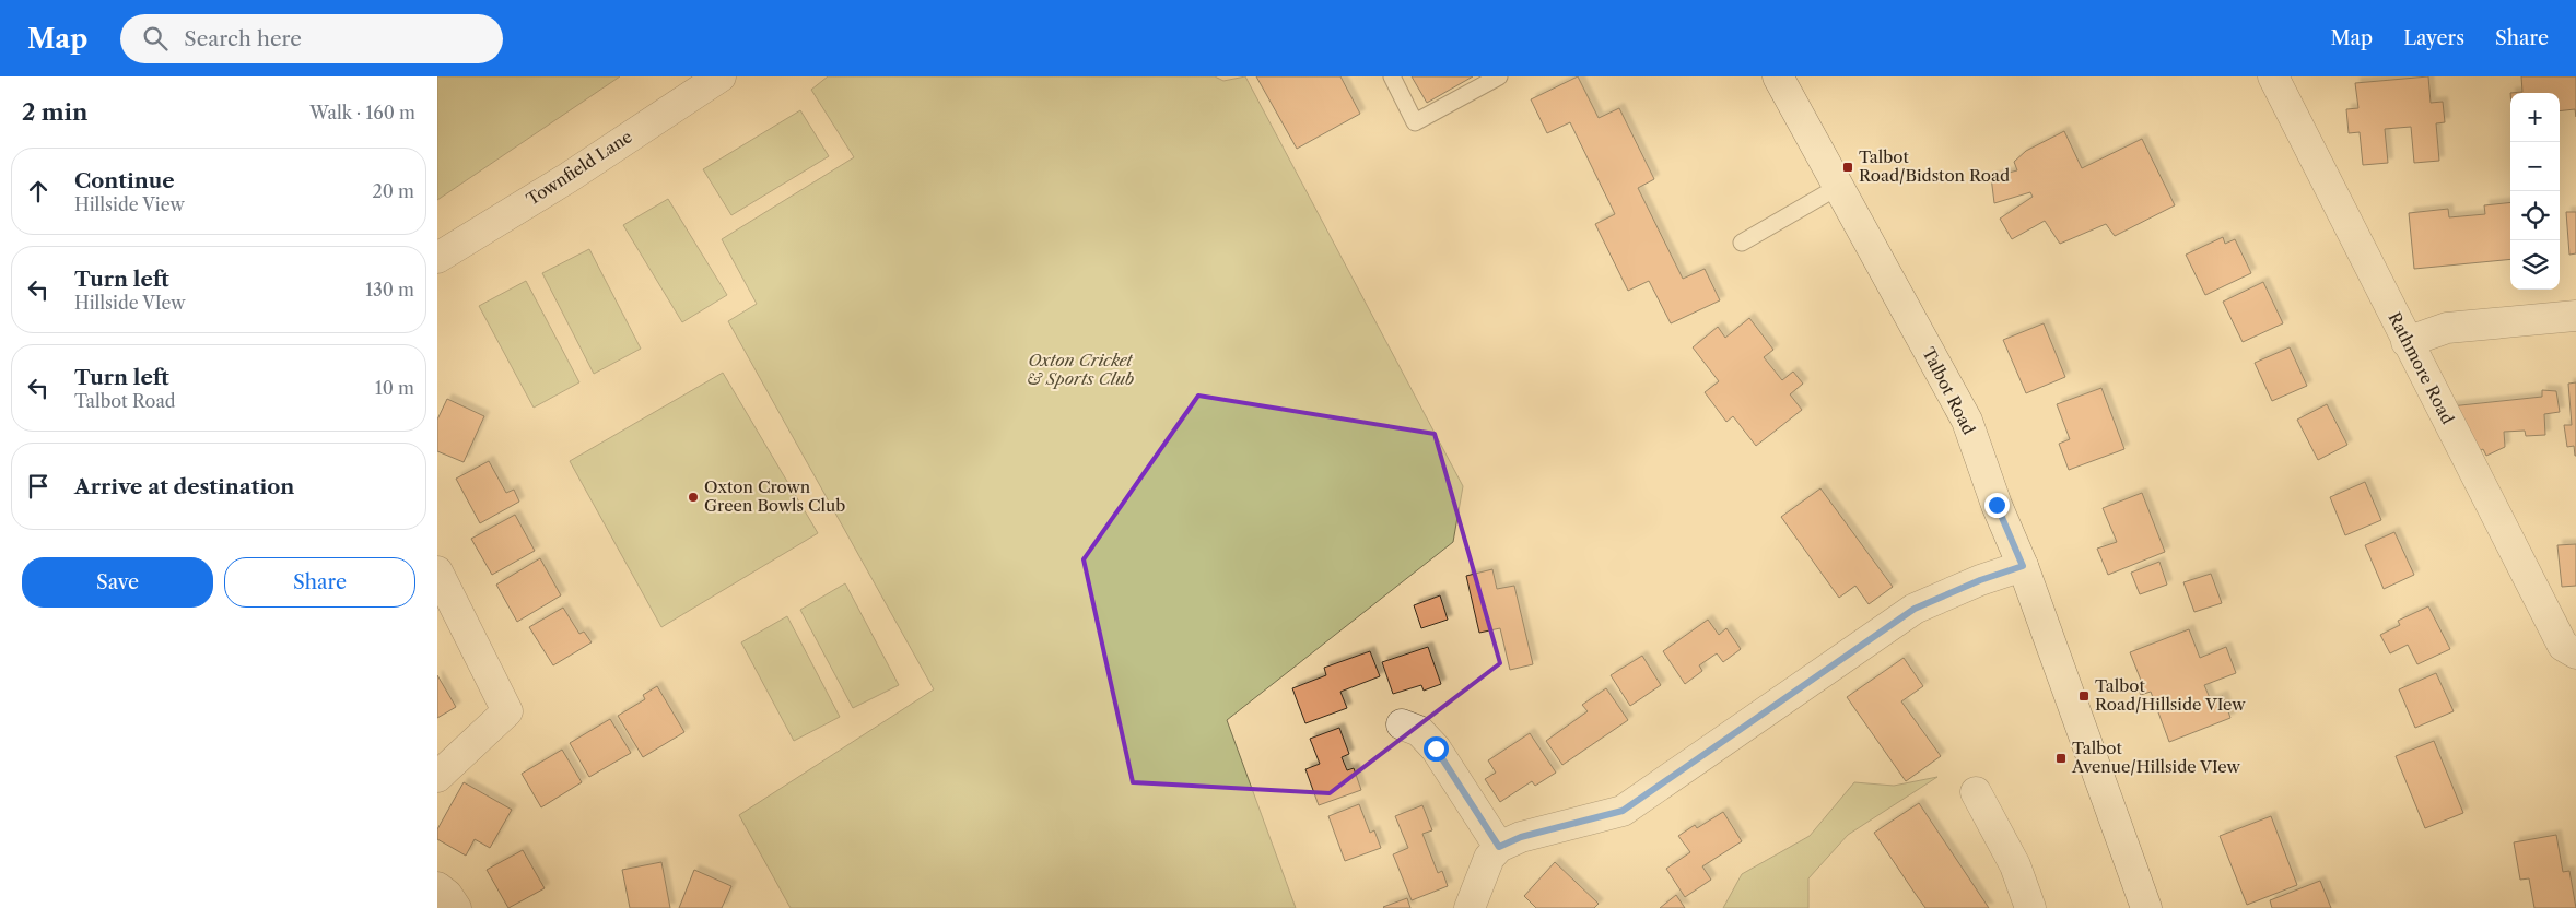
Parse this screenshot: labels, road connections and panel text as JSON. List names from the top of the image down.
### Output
{
  "streets": {
    "street": ["Townfield Lane", "Rathmore Road", "Talbot Road"]
  },
  "parks": ["Oxton Cricket & Sports Club"],
  "places": {
    "transit": ["Talbot Road/Bidston Road", "Talbot Road/Hillside VIew", "Talbot Avenue/Hillside VIew"],
    "other": ["Oxton Crown Green Bowls Club"]
  },
  "page": {
    "header": "Map",
    "search": "Search here",
    "nav": ["Map", "Layers", "Share"],
    "heading": ["2 min", "Walk · 160 m"],
    "map_buttons": ["+", "−"],
    "list": [
      ["Continue", "Hillside View", "20 m"],
      ["Turn left", "Hillside VIew", "130 m"],
      ["Turn left", "Talbot Road", "10 m"],
      "Arrive at destination"
    ],
    "buttons": ["Save", "Share"]
  }
}
